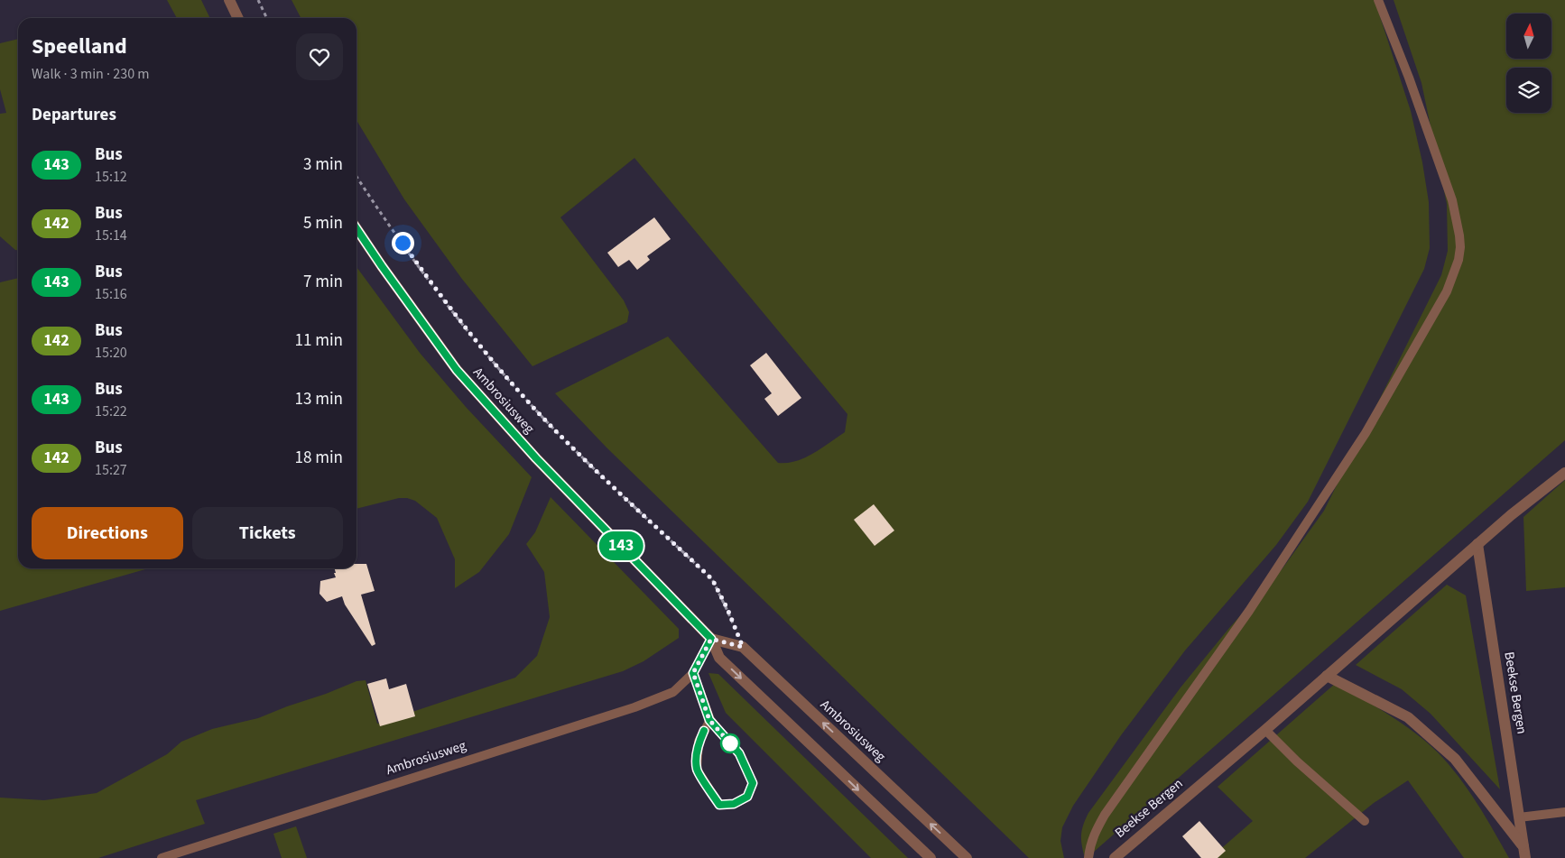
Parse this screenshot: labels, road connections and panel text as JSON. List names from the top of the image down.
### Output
{
  "streets": {
    "street": ["Ambrosiusweg", "Beekse Bergen"]
  },
  "lines": ["bus line 143"],
  "north": "top",
  "page": {
    "on_map": "143",
    "heading": [
      ["Speelland", "Walk · 3 min · 230 m"],
      "Departures"
    ],
    "list": [
      {
        "mark": "143",
        "name": "Bus",
        "note": "15:12",
        "value": "3 min"
      },
      {
        "mark": "142",
        "name": "Bus",
        "note": "15:14",
        "value": "5 min"
      },
      {
        "mark": "143",
        "name": "Bus",
        "note": "15:16",
        "value": "7 min"
      },
      {
        "mark": "142",
        "name": "Bus",
        "note": "15:20",
        "value": "11 min"
      },
      {
        "mark": "143",
        "name": "Bus",
        "note": "15:22",
        "value": "13 min"
      },
      {
        "mark": "142",
        "name": "Bus",
        "note": "15:27",
        "value": "18 min"
      }
    ],
    "buttons": ["Directions", "Tickets"]
  }
}
